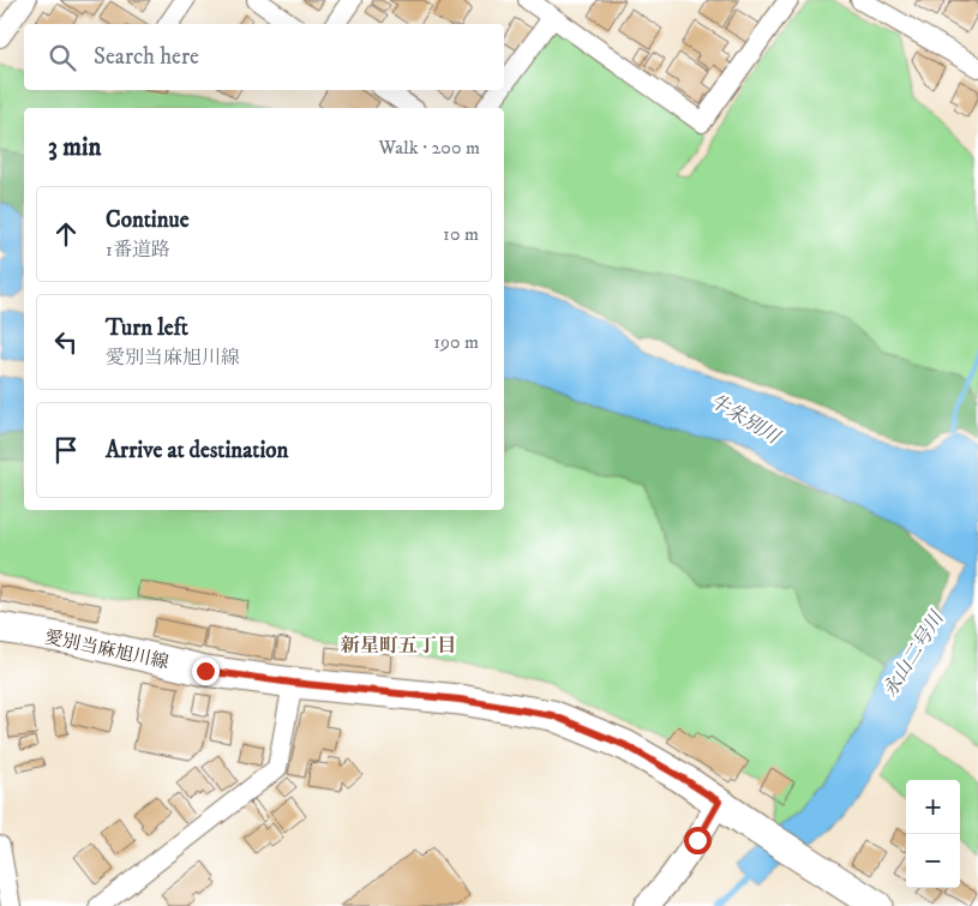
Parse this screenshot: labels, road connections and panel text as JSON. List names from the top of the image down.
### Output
{
  "streets": {
    "main road": ["愛別当麻旭川線"]
  },
  "districts": ["新星町五丁目"],
  "water": ["牛朱別川", "永山二号川"],
  "page": {
    "search": "Search here",
    "heading": ["3 min", "Walk · 200 m"],
    "list": [
      ["Continue", "1番道路", "10 m"],
      ["Turn left", "愛別当麻旭川線", "190 m"],
      "Arrive at destination"
    ],
    "map_buttons": ["+", "−"]
  }
}
